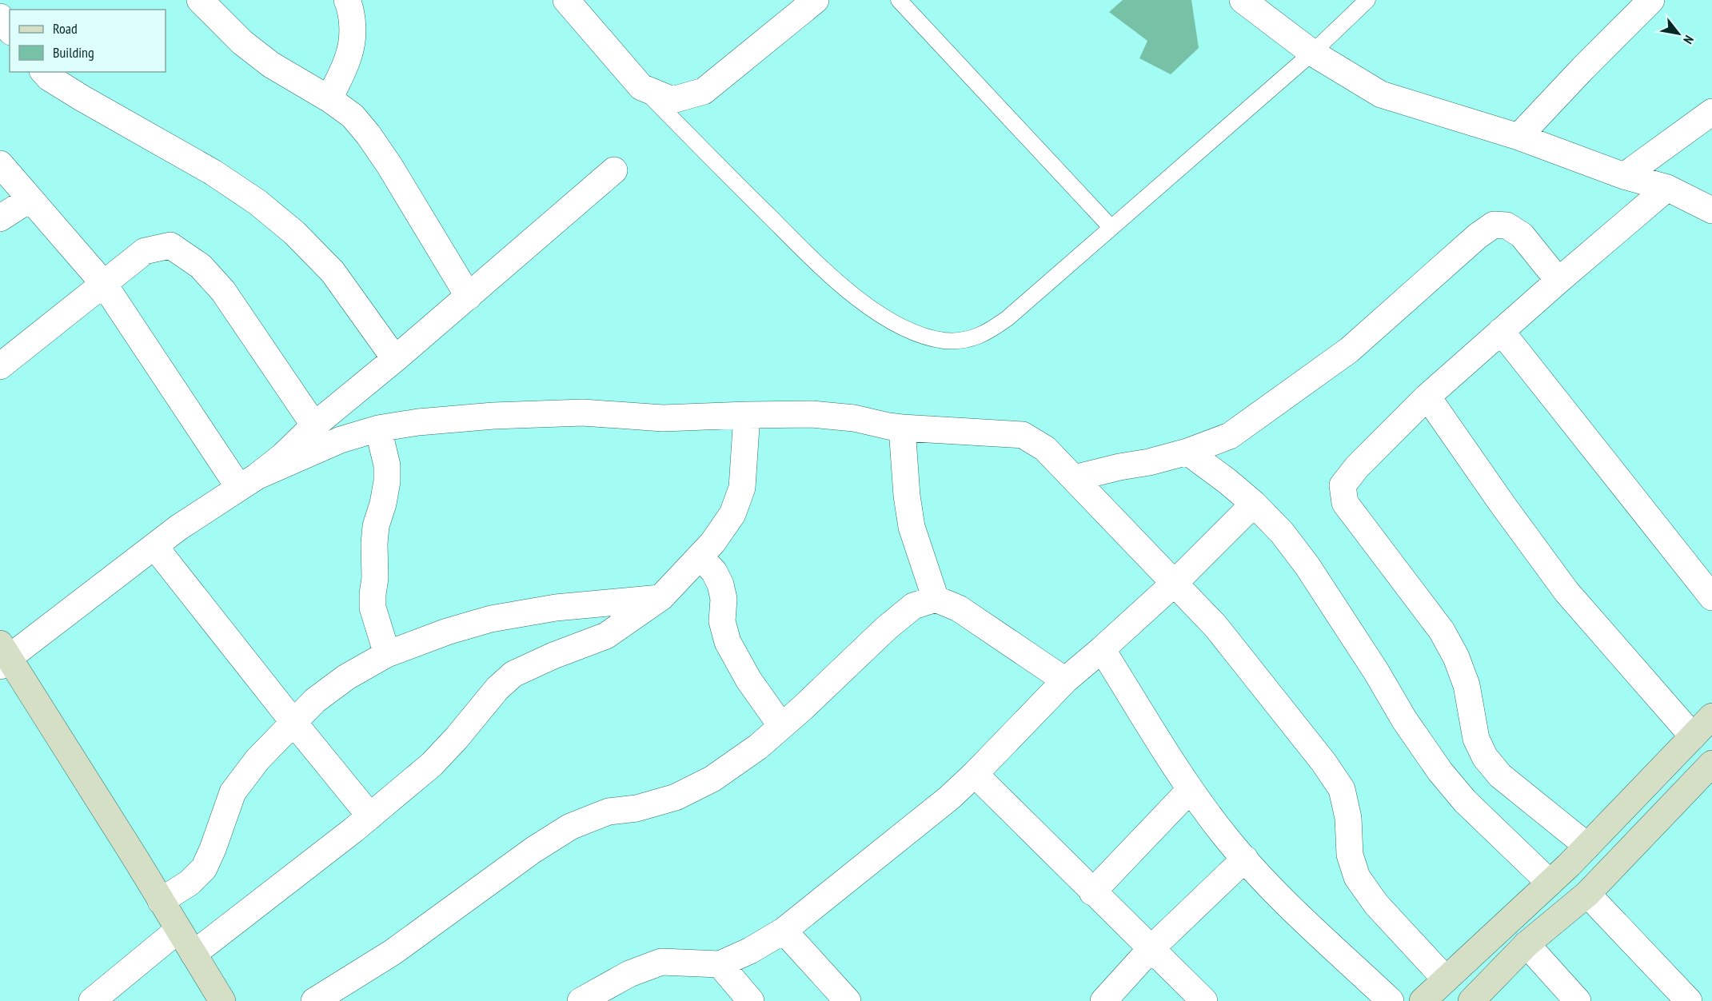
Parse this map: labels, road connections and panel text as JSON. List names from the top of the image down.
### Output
{
  "legend": ["Road", "Building"],
  "north": "bottom right"
}
